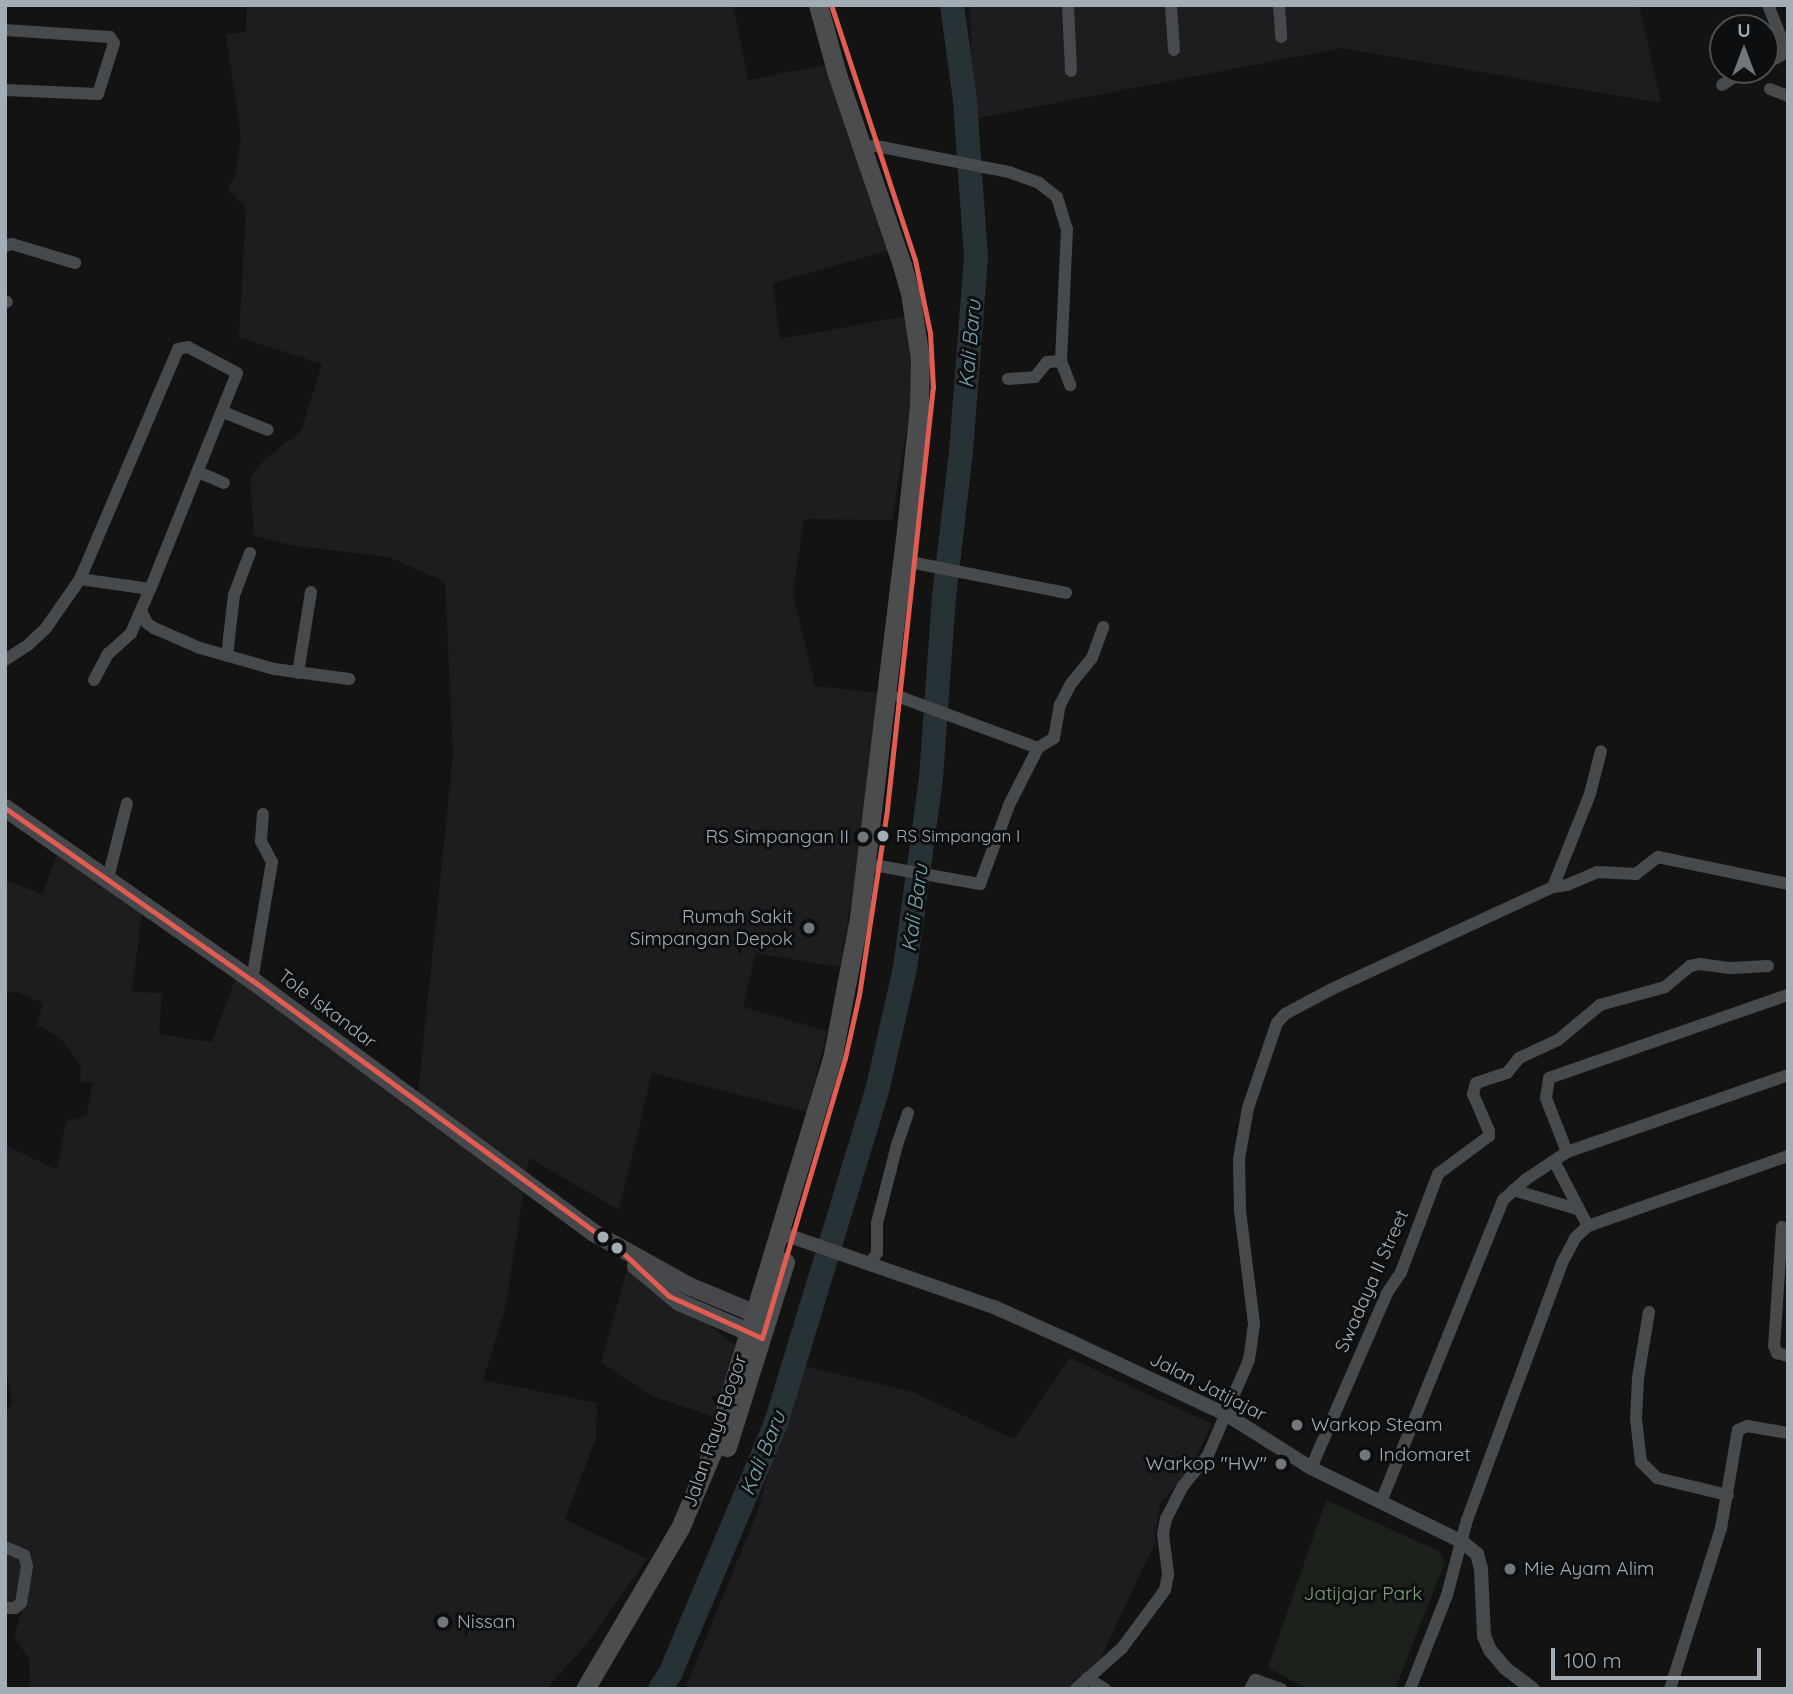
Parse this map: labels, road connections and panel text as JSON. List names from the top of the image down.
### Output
{
  "streets": {
    "highway": ["Jalan Raya Bogor"],
    "main road": ["Tole Iskandar"],
    "street": ["Swadaya II Street", "Jalan Jatijajar"]
  },
  "crossings": [
    ["Tole Iskandar", "Jalan Raya Bogor"],
    ["Swadaya II Street", "Jalan Jatijajar"],
    ["Jalan Jatijajar", "Jalan Raya Bogor"]
  ],
  "water": ["Kali Baru"],
  "parks": ["Jatijajar Park"],
  "places": [
    "RS Simpangan I",
    "RS Simpangan II",
    "Rumah Sakit Simpangan Depok",
    "Warkop Steam",
    "Indomaret",
    "Warkop \"HW\"",
    "Mie Ayam Alim",
    "Nissan"
  ],
  "scale_bar": "100 m",
  "north": "top"
}
